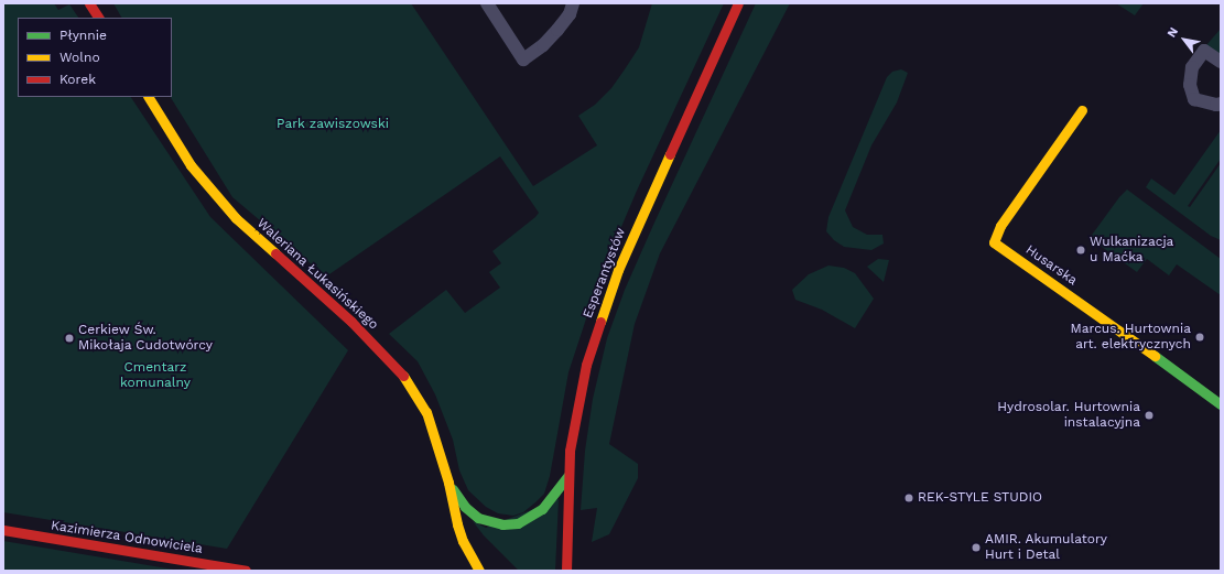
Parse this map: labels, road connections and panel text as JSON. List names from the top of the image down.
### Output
{
  "streets": {
    "street": [
      "Husarska",
      "Esperantystów",
      "Waleriana Łukasińskiego",
      "Kazimierza Odnowiciela"
    ]
  },
  "crossings": [
    ["Esperantystów", "Waleriana Łukasińskiego"]
  ],
  "parks": ["Park zawiszowski", "Cmentarz komunalny"],
  "places": [
    "Wulkanizacja u Maćka",
    "Marcus. Hurtownia art. elektrycznych",
    "Cerkiew Św. Mikołaja Cudotwórcy",
    "Hydrosolar. Hurtownia instalacyjna",
    "REK-STYLE STUDIO",
    "AMIR. Akumulatory Hurt i Detal"
  ],
  "legend": ["Płynnie", "Wolno", "Korek"],
  "north": "top left"
}
